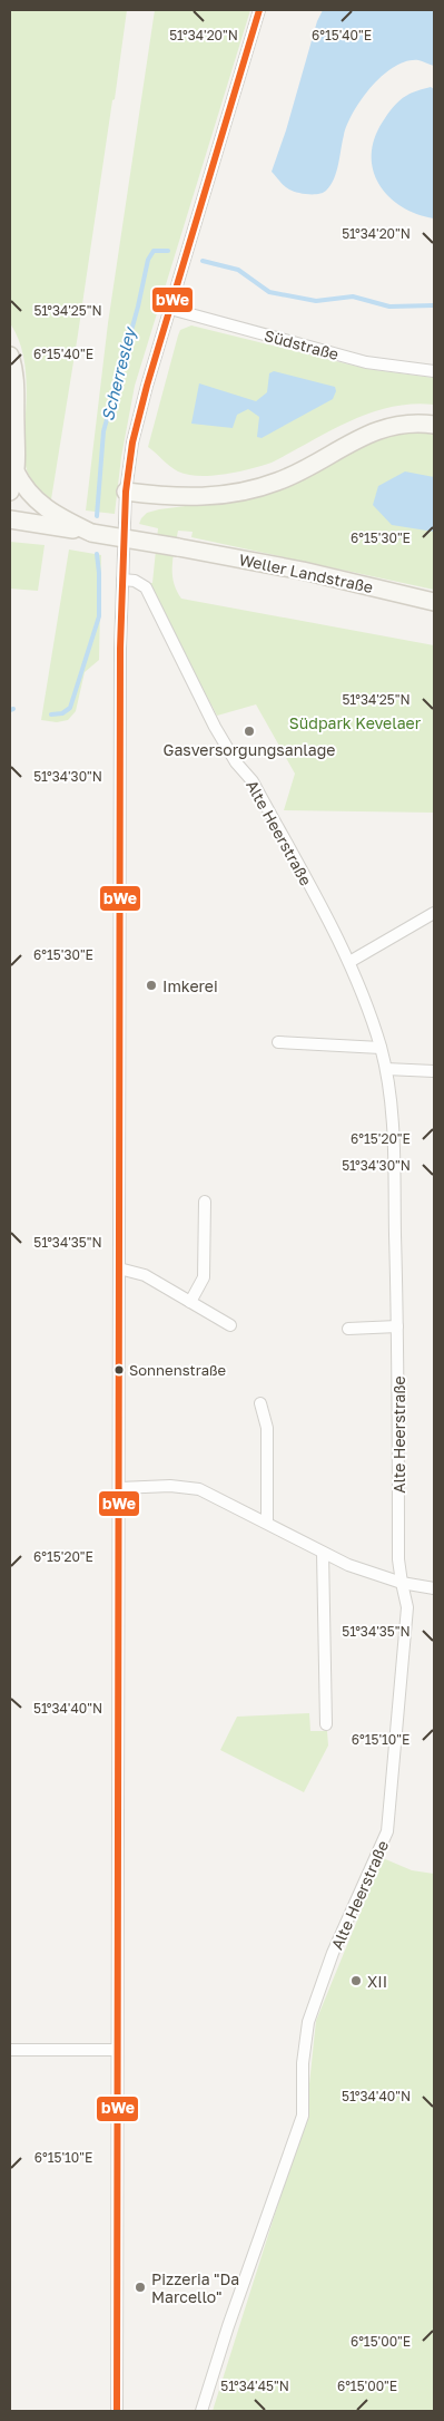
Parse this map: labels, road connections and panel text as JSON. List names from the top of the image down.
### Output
{
  "streets": {
    "main road": ["Weller Landstraße"],
    "street": ["Südstraße", "Alte Heerstraße"]
  },
  "water": ["Scherresley"],
  "parks": ["Südpark Kevelaer"],
  "places": [
    "Gasversorgungsanlage",
    "Imkerei",
    "Sonnenstraße",
    "XII",
    "Pizzeria \"Da Marcello\""
  ],
  "lines": ["transit line bWe"],
  "coordinates": [
    "51°34'20\"N",
    "6°15'40\"E",
    "51°34'25\"N",
    "6°15'30\"E",
    "51°34'30\"N",
    "6°15'20\"E",
    "51°34'35\"N",
    "51°34'40\"N",
    "6°15'10\"E",
    "6°15'00\"E",
    "51°34'45\"N"
  ]
}
